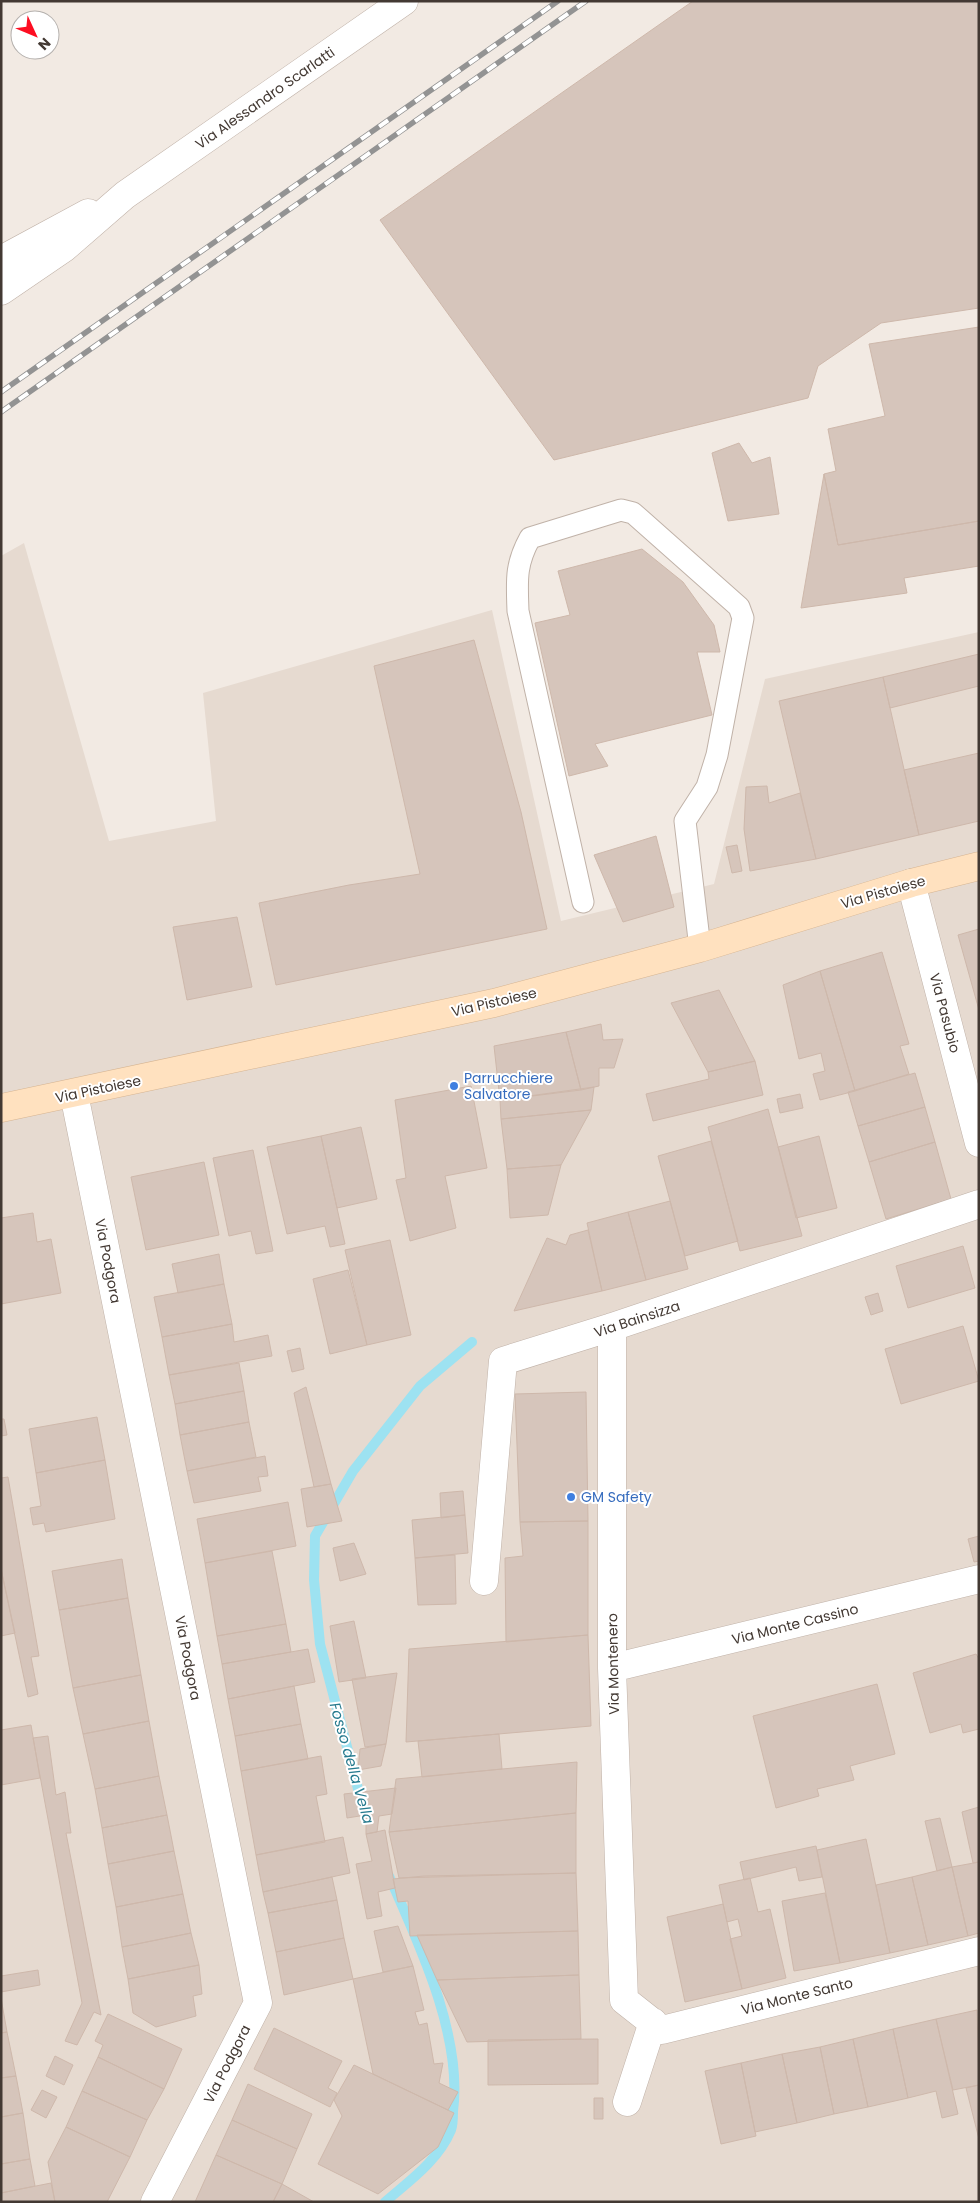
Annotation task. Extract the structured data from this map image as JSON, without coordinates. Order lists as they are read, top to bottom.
{
  "streets": {
    "main road": ["Via Pistoiese"],
    "street": [
      "Via Alessandro Scarlatti",
      "Via Pasubio",
      "Via Podgora",
      "Via Bainsizza",
      "Via Monte Cassino",
      "Via Montenero",
      "Via Monte Santo"
    ]
  },
  "crossings": [
    ["Via Pistoiese", "Via Pasubio"],
    ["Via Pistoiese", "Via Podgora"],
    ["Via Bainsizza", "Via Montenero"],
    ["Via Monte Cassino", "Via Montenero"],
    ["Via Montenero", "Via Monte Santo"]
  ],
  "water": ["Fosso della Vella"],
  "places": ["Parrucchiere Salvatore", "GM Safety"],
  "north": "bottom right"
}
